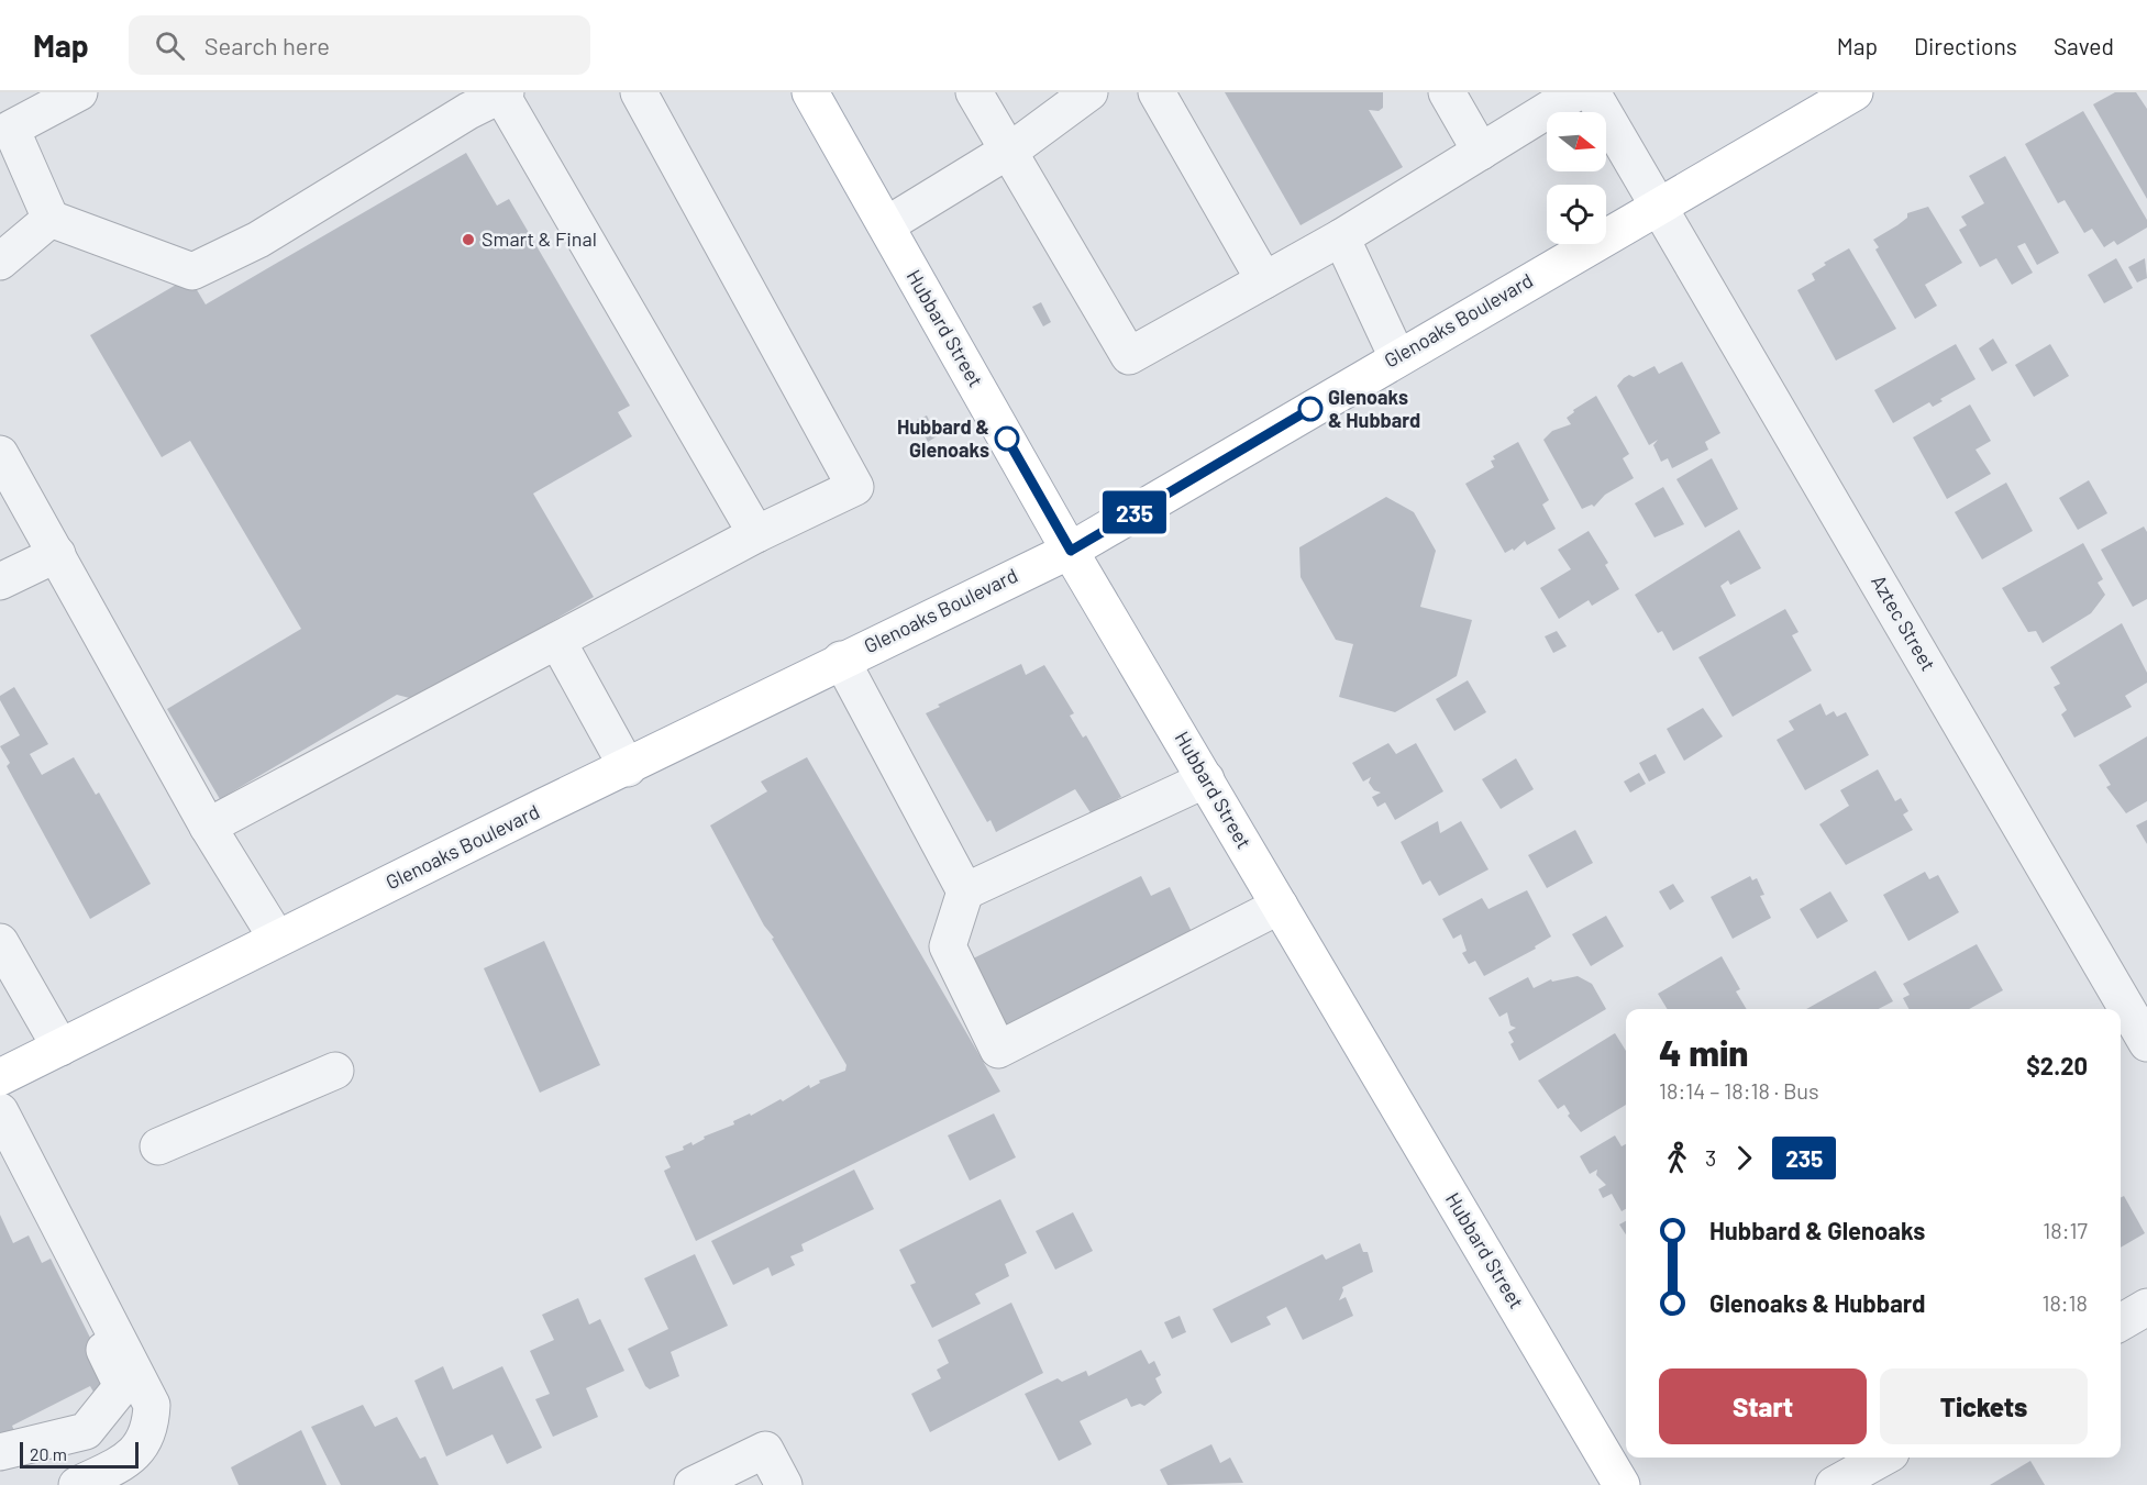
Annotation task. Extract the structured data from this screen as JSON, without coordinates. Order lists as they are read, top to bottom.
{
  "streets": {
    "main road": ["Glenoaks Boulevard", "Hubbard Street"],
    "street": ["Aztec Street"]
  },
  "crossings": [
    ["Glenoaks Boulevard", "Hubbard Street"],
    ["Glenoaks Boulevard", "Aztec Street"]
  ],
  "places": ["Smart & Final", "Glenoaks & Hubbard", "Hubbard & Glenoaks"],
  "lines": ["bus line 235"],
  "scale_bar": "20 m",
  "north": "right",
  "page": {
    "header": "Map",
    "search": "Search here",
    "nav": ["Map", "Directions", "Saved"],
    "on_map": "235",
    "heading": ["4 min", "18:14 – 18:18 · Bus", "$2.20"],
    "legs": ["3", "235"],
    "list": [
      {
        "name": "Hubbard & Glenoaks",
        "value": "18:17"
      },
      {
        "name": "Glenoaks & Hubbard",
        "value": "18:18"
      }
    ],
    "buttons": ["Start", "Tickets"],
    "scale": "20 m"
  }
}
